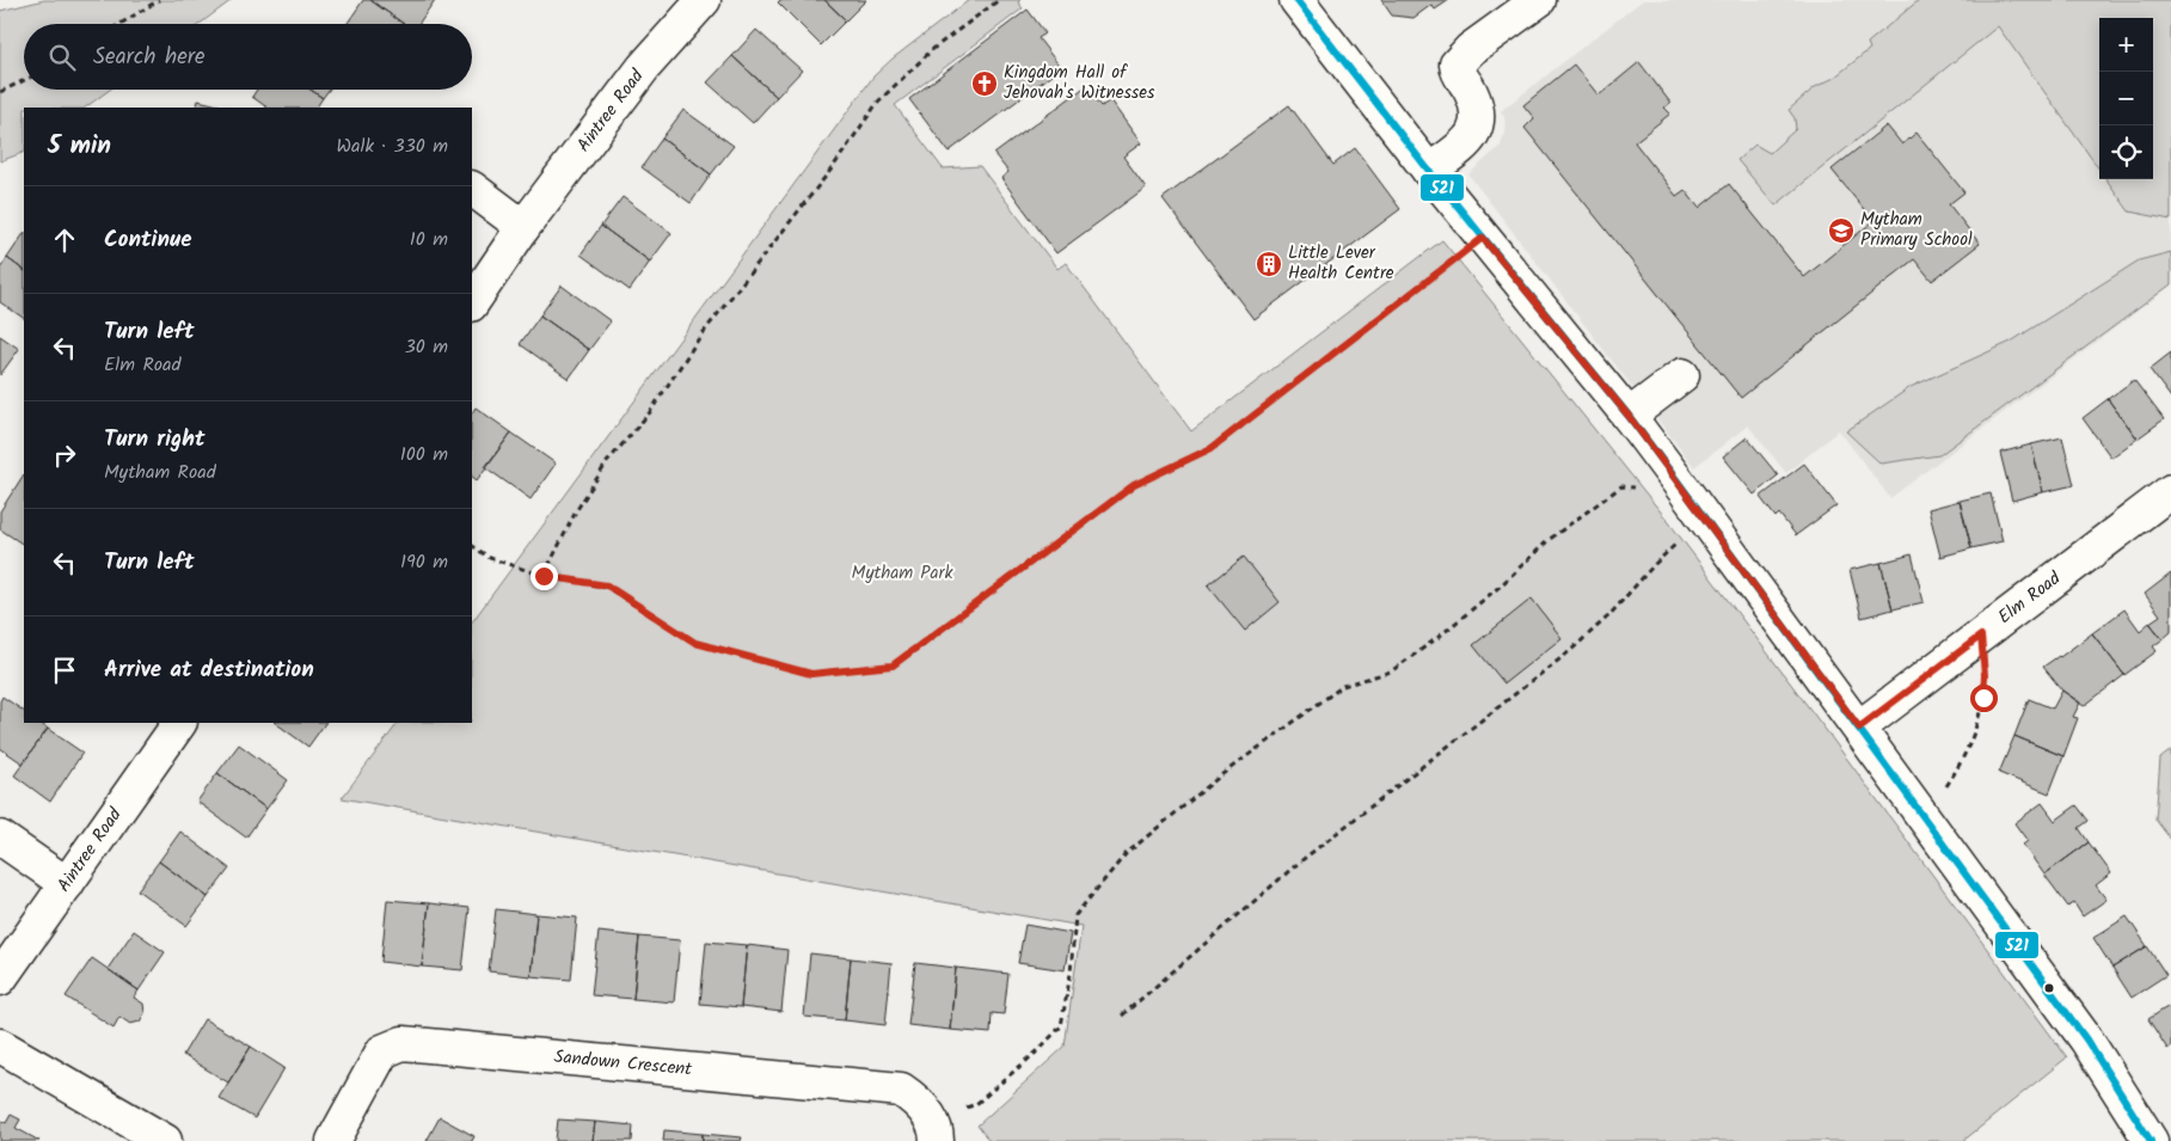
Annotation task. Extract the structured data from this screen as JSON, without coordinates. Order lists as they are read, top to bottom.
{
  "streets": {
    "street": ["Aintree Road", "Elm Road", "Sandown Crescent"]
  },
  "parks": ["Mytham Park"],
  "places": {
    "church": ["Kingdom Hall of Jehovah's Witnesses"],
    "school or university": ["Mytham Primary School"],
    "building": ["Little Lever Health Centre"]
  },
  "lines": ["transit line 521"],
  "page": {
    "map_buttons": ["+", "−"],
    "search": "Search here",
    "heading": ["5 min", "Walk · 330 m"],
    "list": [
      ["Continue", "10 m"],
      ["Turn left", "Elm Road", "30 m"],
      ["Turn right", "Mytham Road", "100 m"],
      ["Turn left", "190 m"],
      "Arrive at destination"
    ]
  }
}
